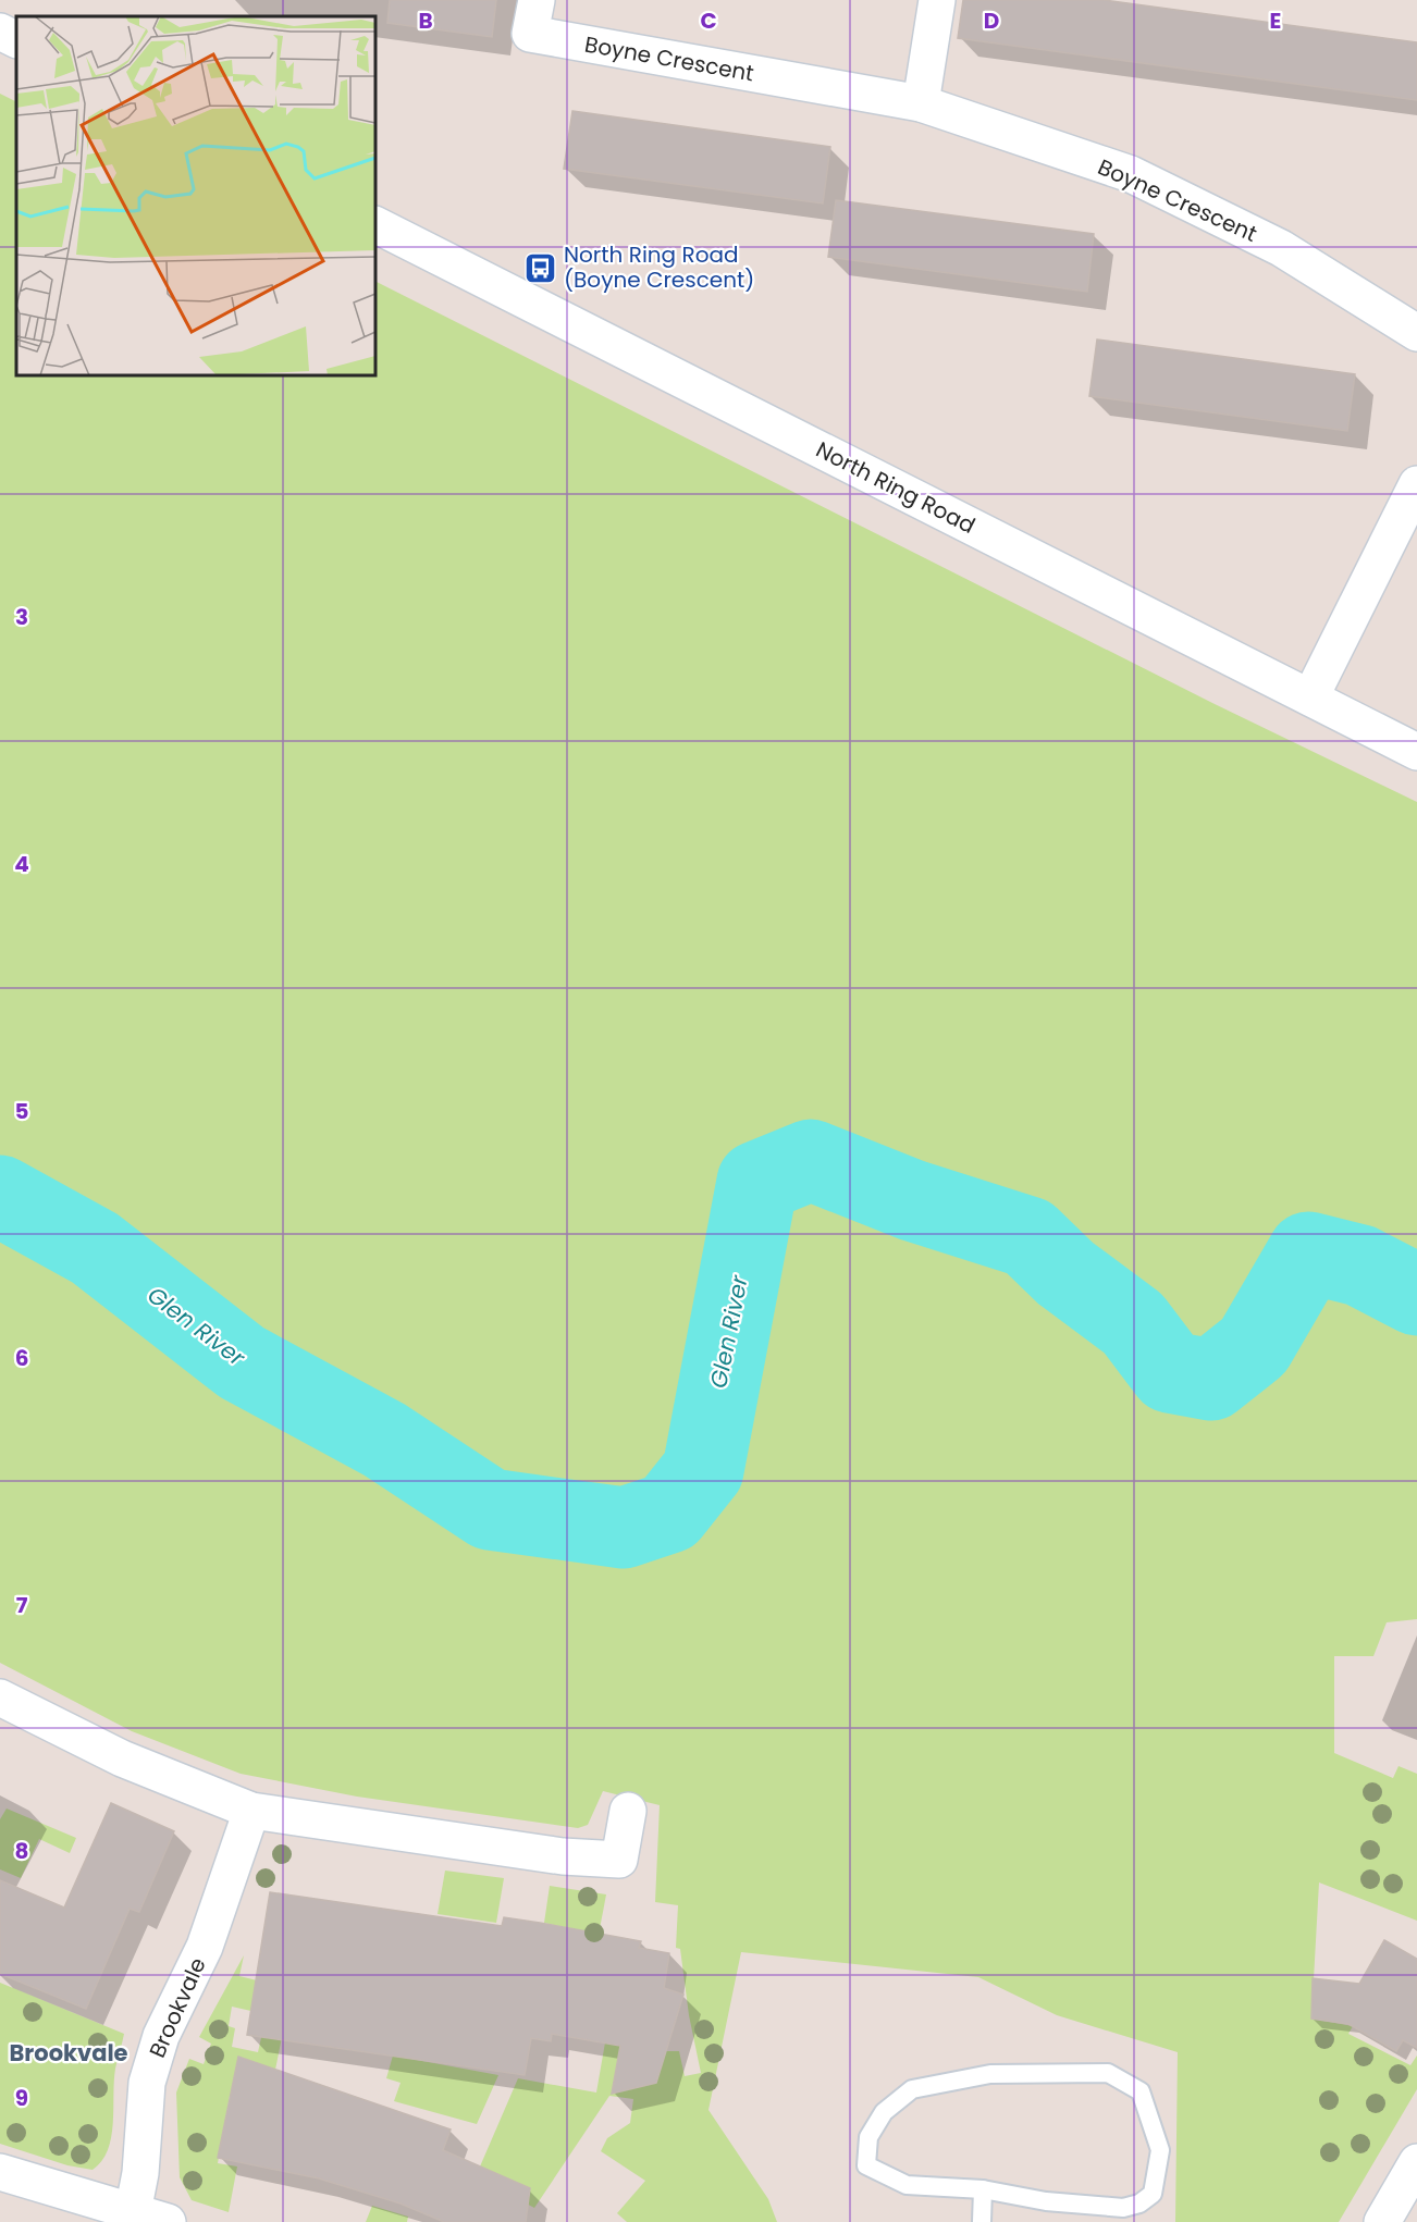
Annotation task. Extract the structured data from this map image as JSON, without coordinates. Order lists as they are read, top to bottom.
{
  "streets": {
    "street": ["Boyne Crescent", "North Ring Road", "Brookvale"]
  },
  "districts": ["Brookvale"],
  "water": ["Glen River"],
  "places": {
    "bus stop": ["North Ring Road (Boyne Crescent)"]
  },
  "grid": {
    "columns": [
      "B",
      "C",
      "D",
      "E"
    ],
    "rows": [
      "3",
      "4",
      "5",
      "6",
      "7",
      "8",
      "9"
    ]
  }
}
